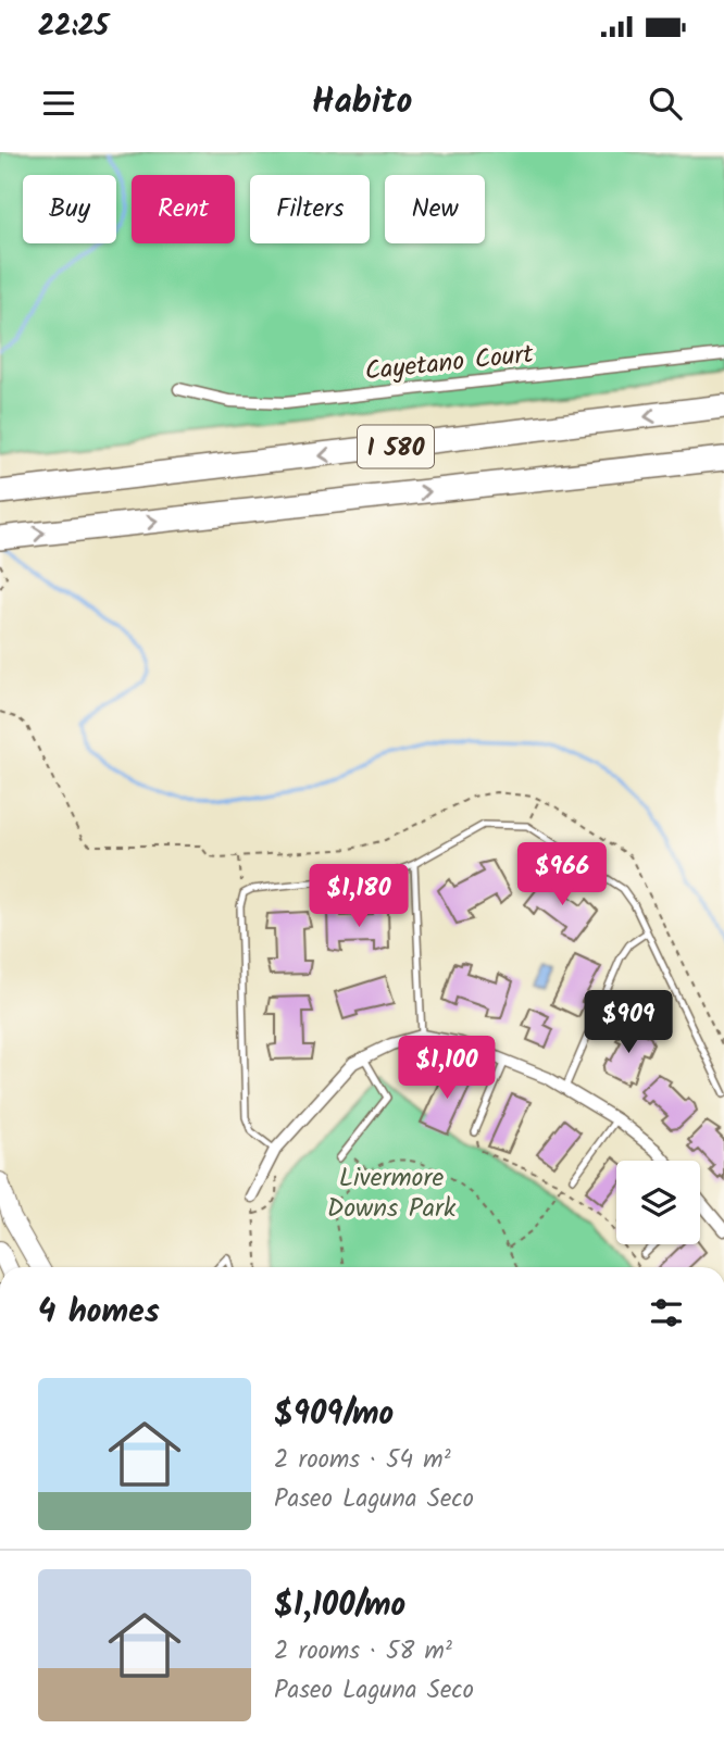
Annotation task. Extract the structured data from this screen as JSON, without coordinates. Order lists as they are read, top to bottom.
{
  "streets": {
    "highway": ["I 580"],
    "street": ["Cayetano Court"]
  },
  "parks": ["Livermore Downs Park"],
  "page": {
    "status": "22:25",
    "header": "Habito",
    "chip": [
      "Buy",
      "Rent",
      "Filters",
      "New"
    ],
    "price": [
      "$966",
      "$1,180",
      "$909",
      "$1,100"
    ],
    "heading": "4 homes",
    "list": [
      {
        "name": "$909/mo",
        "note": "2 rooms · 54 m² · Paseo Laguna Seco"
      },
      {
        "name": "$1,100/mo",
        "note": "2 rooms · 58 m² · Paseo Laguna Seco"
      }
    ]
  }
}
